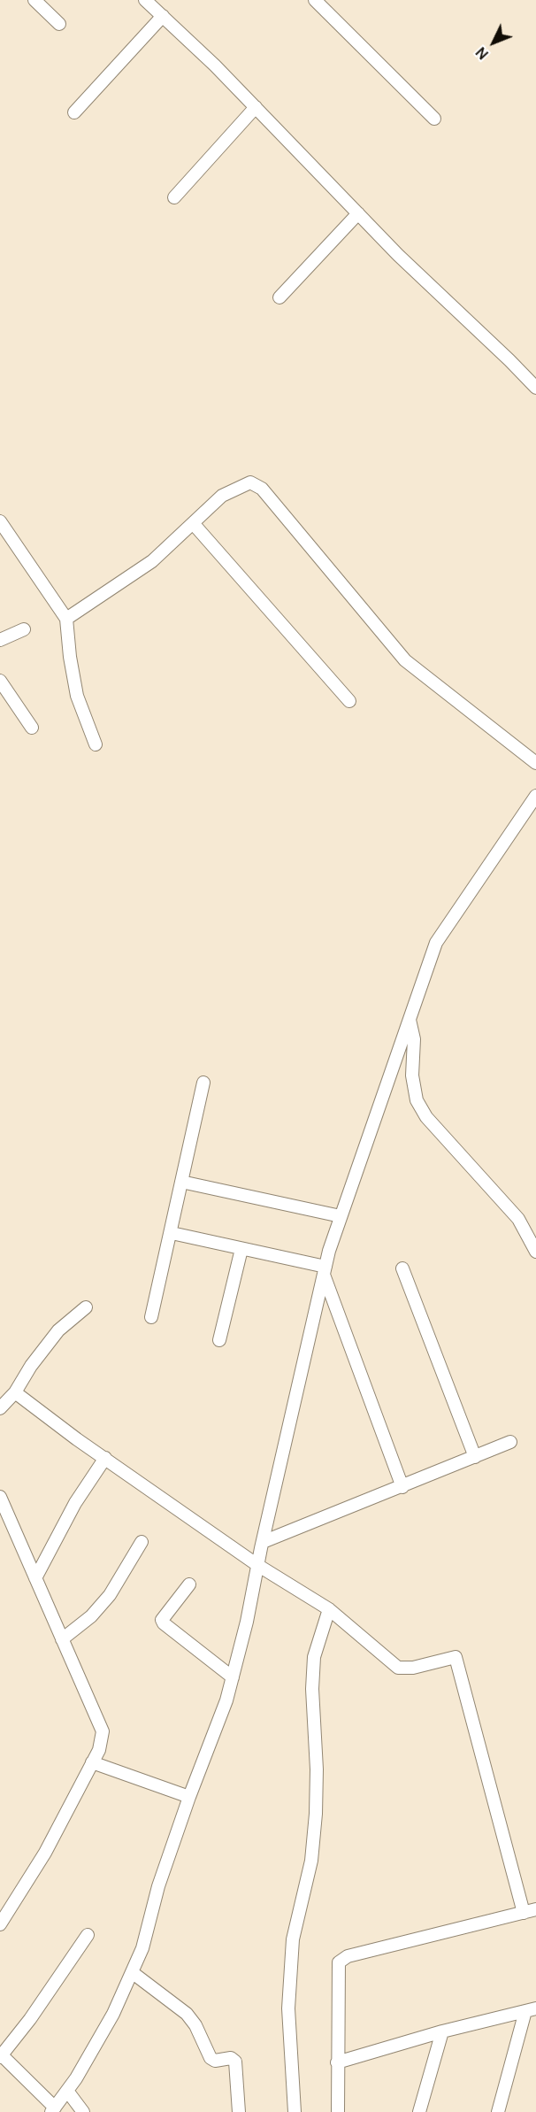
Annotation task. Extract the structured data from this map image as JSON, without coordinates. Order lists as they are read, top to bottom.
{
  "north": "bottom left"
}
